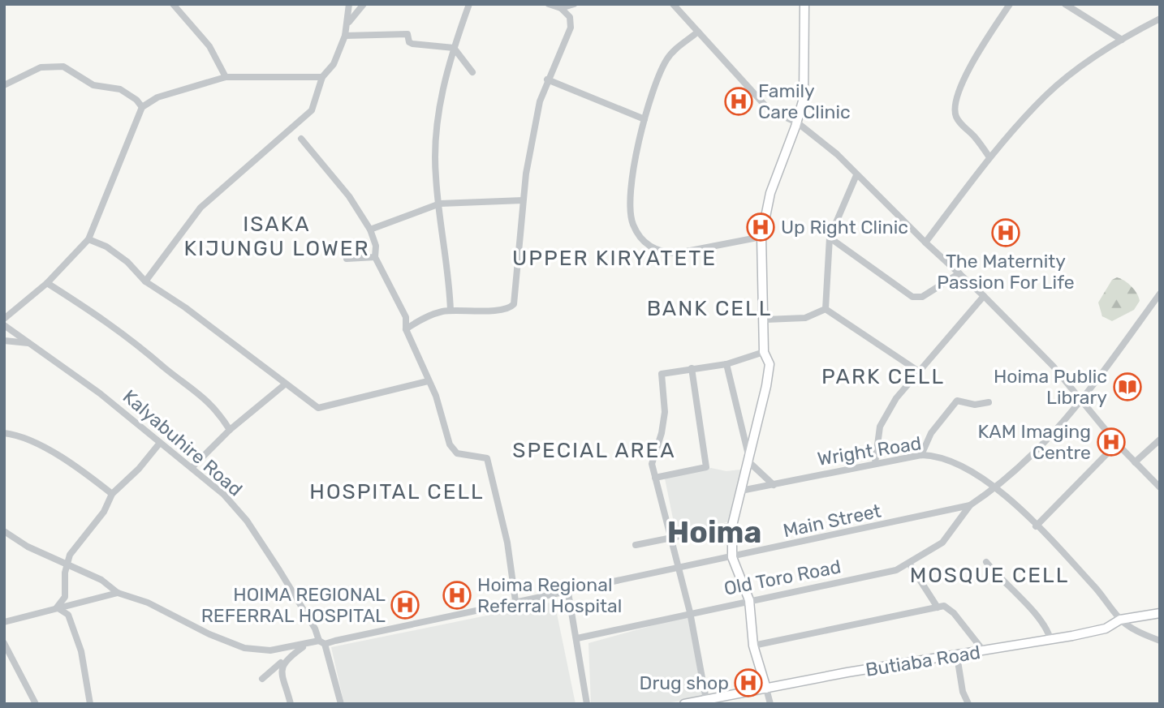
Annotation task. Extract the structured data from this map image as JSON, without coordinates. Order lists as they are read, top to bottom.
{
  "streets": {
    "main road": ["Butiaba Road"],
    "street": [
      "Kalyabuhire Road",
      "Wright Road",
      "Main Street",
      "Old Toro Road"
    ]
  },
  "crossings": [
    ["Kalyabuhire Road", "Main Street"],
    ["Wright Road", "Main Street"],
    ["Wright Road", "Butiaba Road"],
    ["Main Street", "Old Toro Road"]
  ],
  "districts": [
    "ISAKA KIJUNGU LOWER",
    "UPPER KIRYATETE",
    "BANK CELL",
    "PARK CELL",
    "SPECIAL AREA",
    "HOSPITAL CELL",
    "Hoima",
    "MOSQUE CELL"
  ],
  "places": {
    "hospital": [
      "Family Care Clinic",
      "Up Right Clinic",
      "The Maternity Passion For Life",
      "KAM Imaging Centre",
      "Hoima Regional Referral Hospital",
      "HOIMA REGIONAL REFERRAL HOSPITAL",
      "Drug shop"
    ],
    "library": ["Hoima Public Library"]
  }
}
